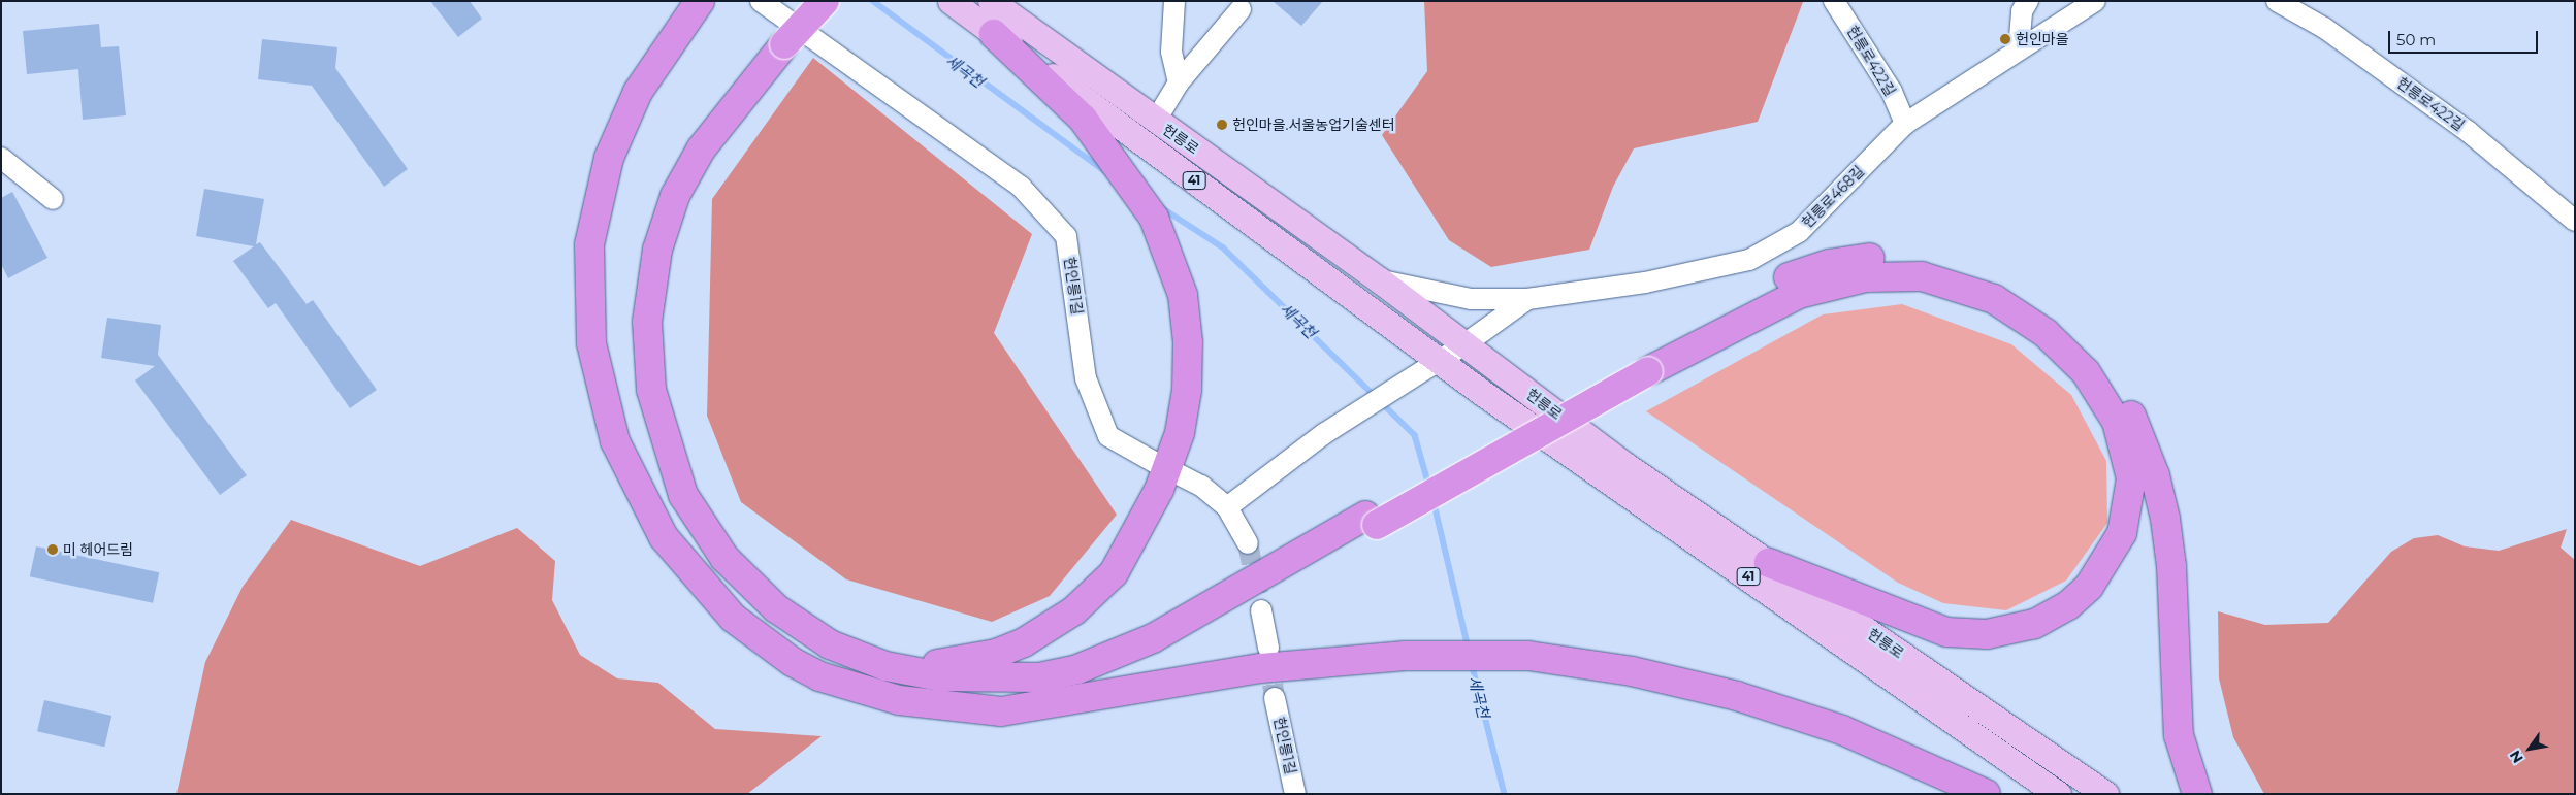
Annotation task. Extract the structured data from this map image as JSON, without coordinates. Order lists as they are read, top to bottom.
{
  "streets": {
    "main road": ["헌릉로", "41"],
    "street": ["헌릉로422길", "헌릉로468길", "헌인릉1길"]
  },
  "crossings": [
    ["헌릉로422길", "헌릉로468길"],
    ["헌릉로", "헌릉로468길"]
  ],
  "water": ["세곡천"],
  "places": ["헌인마을", "헌인마을.서울농업기술센터", "미 헤어드림"],
  "scale_bar": "50 m",
  "north": "bottom left"
}
